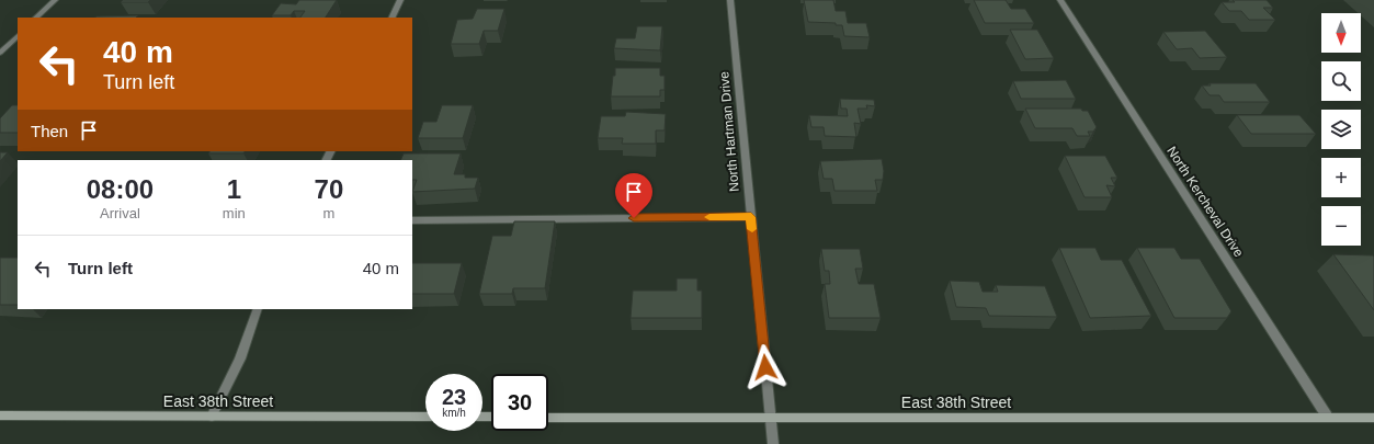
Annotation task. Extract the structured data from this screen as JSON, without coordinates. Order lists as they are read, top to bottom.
{
  "streets": {
    "main road": ["East 38th Street"],
    "street": ["North Hartman Drive", "North Kercheval Drive"]
  },
  "crossings": [
    ["North Hartman Drive", "East 38th Street"],
    ["North Kercheval Drive", "East 38th Street"]
  ],
  "north": "bottom",
  "page": {
    "map_buttons": ["+", "−"],
    "turn": ["40 m", "Turn left"],
    "then": "Then",
    "eta": [
      "08:00",
      "Arrival",
      "1",
      "min",
      "70",
      "m"
    ],
    "list": [
      {
        "name": "Turn left",
        "value": "40 m"
      }
    ],
    "speed": "23 km/h",
    "limit": "30"
  }
}
